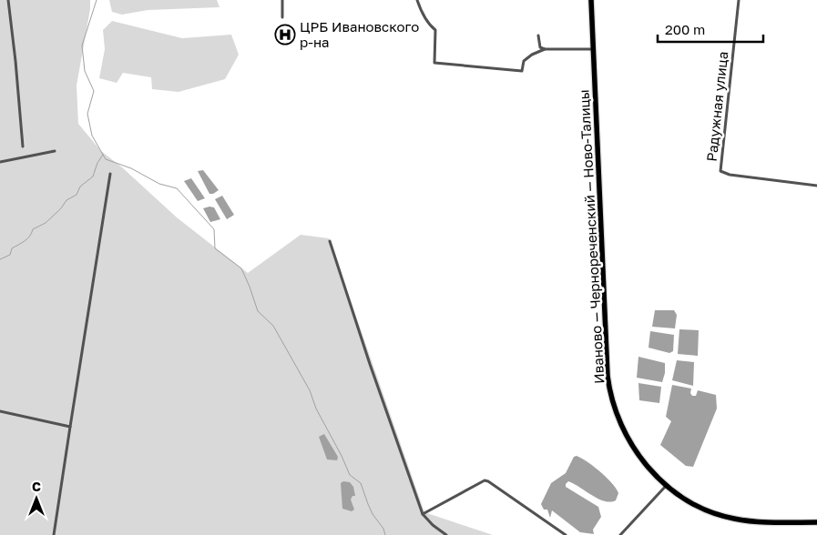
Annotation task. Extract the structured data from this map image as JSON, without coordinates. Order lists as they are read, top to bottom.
{
  "streets": {
    "main road": ["Иваново — Чернореченский — Ново-Талицы"],
    "street": ["Радужная улица"]
  },
  "places": {
    "hospital": ["ЦРБ Ивановского р-на"]
  },
  "scale_bar": "200 m",
  "north": "top"
}
